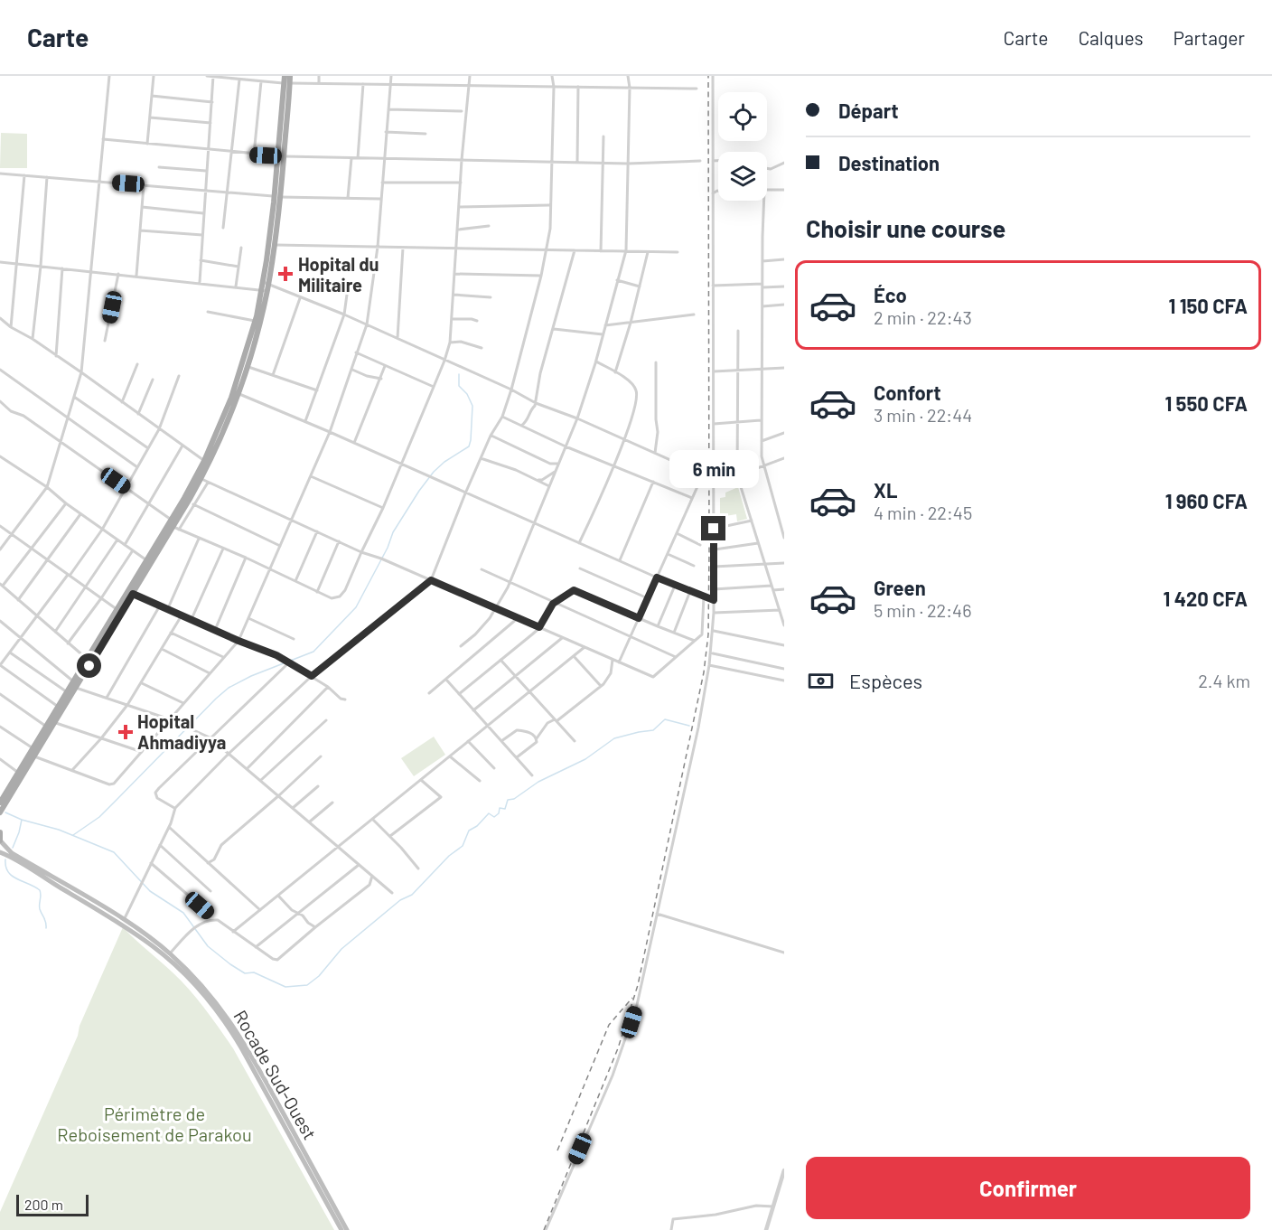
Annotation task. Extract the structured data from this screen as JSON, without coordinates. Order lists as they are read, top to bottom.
{
  "streets": {
    "main road": ["Rocade Sud-Ouest"]
  },
  "parks": ["Périmètre de Reboisement de Parakou"],
  "places": {
    "health": ["Hopital du Militaire", "Hopital Ahmadiyya"]
  },
  "scale_bar": "200 m",
  "page": {
    "header": "Carte",
    "nav": ["Carte", "Calques", "Partager"],
    "banner": ["Départ", "Destination"],
    "heading": "Choisir une course",
    "list": [
      {
        "name": "Éco",
        "note": "2 min · 22:43",
        "value": "1 150 CFA"
      },
      {
        "name": "Confort",
        "note": "3 min · 22:44",
        "value": "1 550 CFA"
      },
      {
        "name": "XL",
        "note": "4 min · 22:45",
        "value": "1 960 CFA"
      },
      {
        "name": "Green",
        "note": "5 min · 22:46",
        "value": "1 420 CFA"
      }
    ],
    "bubble": "6 min",
    "pay": ["Espèces", "2.4 km"],
    "buttons": "Confirmer",
    "scale": "200 m"
  }
}
